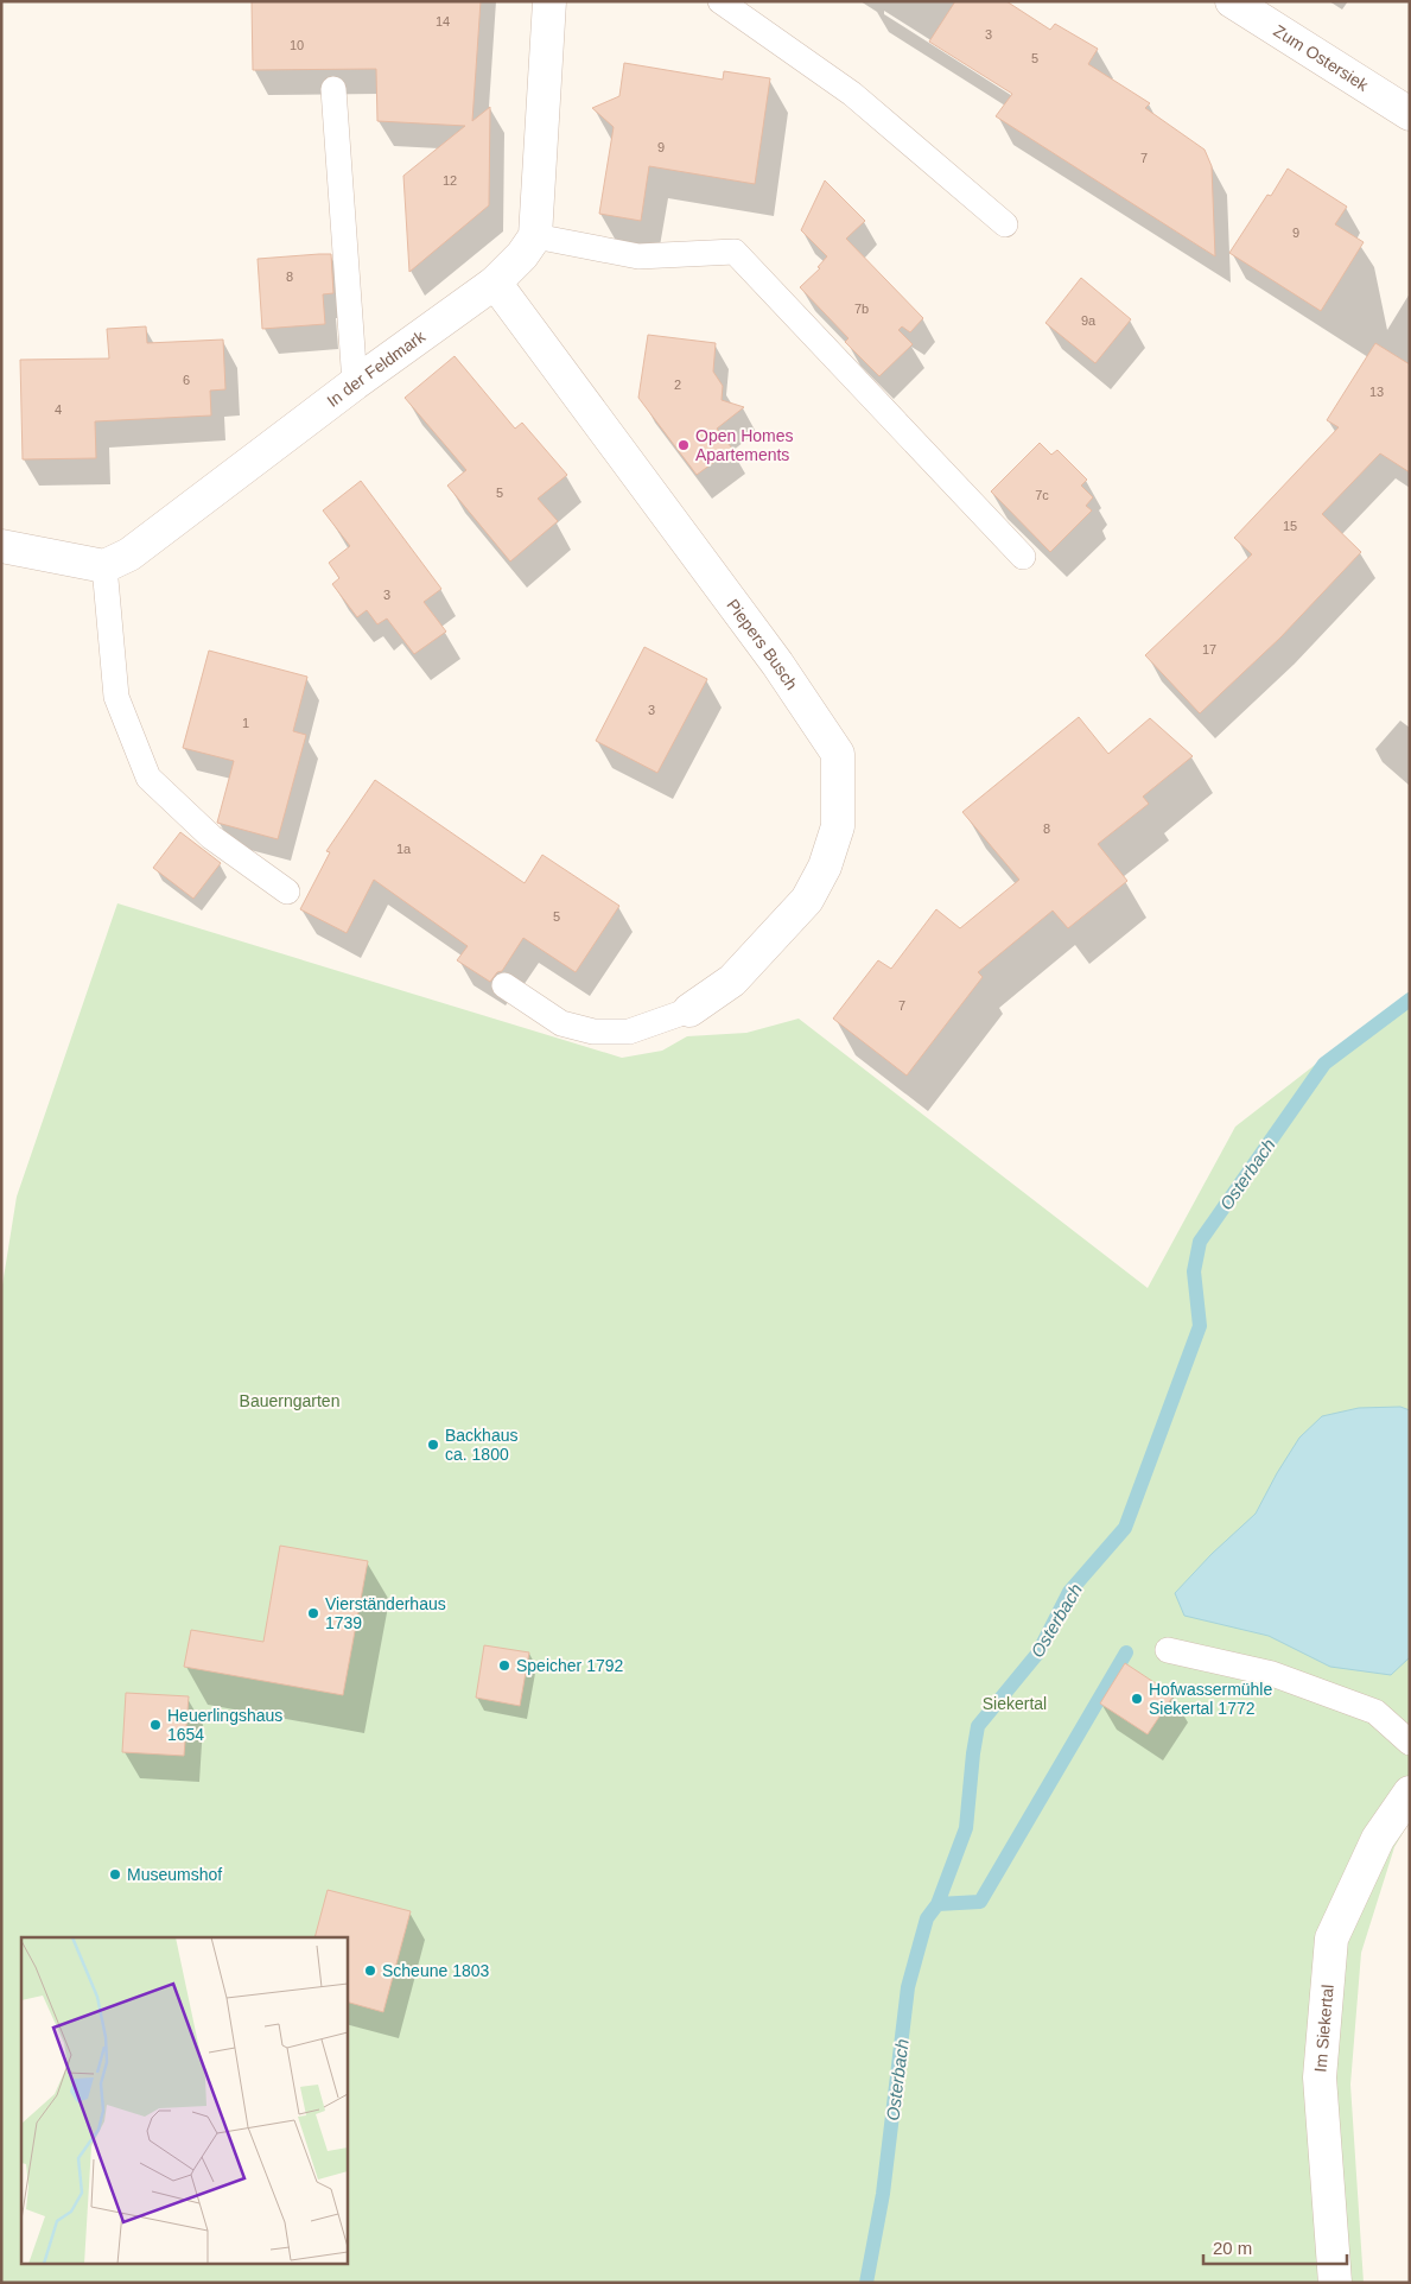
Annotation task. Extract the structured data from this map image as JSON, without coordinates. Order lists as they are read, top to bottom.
{
  "streets": {
    "street": [
      "Zum Ostersiek",
      "In der Feldmark",
      "Piepers Busch",
      "Im Siekertal"
    ]
  },
  "crossings": [
    ["In der Feldmark", "Piepers Busch"]
  ],
  "water": ["Osterbach"],
  "parks": ["Bauerngarten", "Siekertal"],
  "places": [
    "Open Homes Apartements",
    "Backhaus ca. 1800",
    "Vierständerhaus 1739",
    "Speicher 1792",
    "Hofwassermühle Siekertal 1772",
    "Heuerlingshaus 1654",
    "Museumshof",
    "Scheune 1803"
  ],
  "house_numbers": [
    "14",
    "3",
    "10",
    "5",
    "9",
    "7",
    "12",
    "9",
    "8",
    "7b",
    "9a",
    "6",
    "2",
    "13",
    "4",
    "5",
    "7c",
    "15",
    "3",
    "17",
    "3",
    "1",
    "8",
    "1a",
    "5",
    "7"
  ],
  "scale_bar": "20 m"
}
